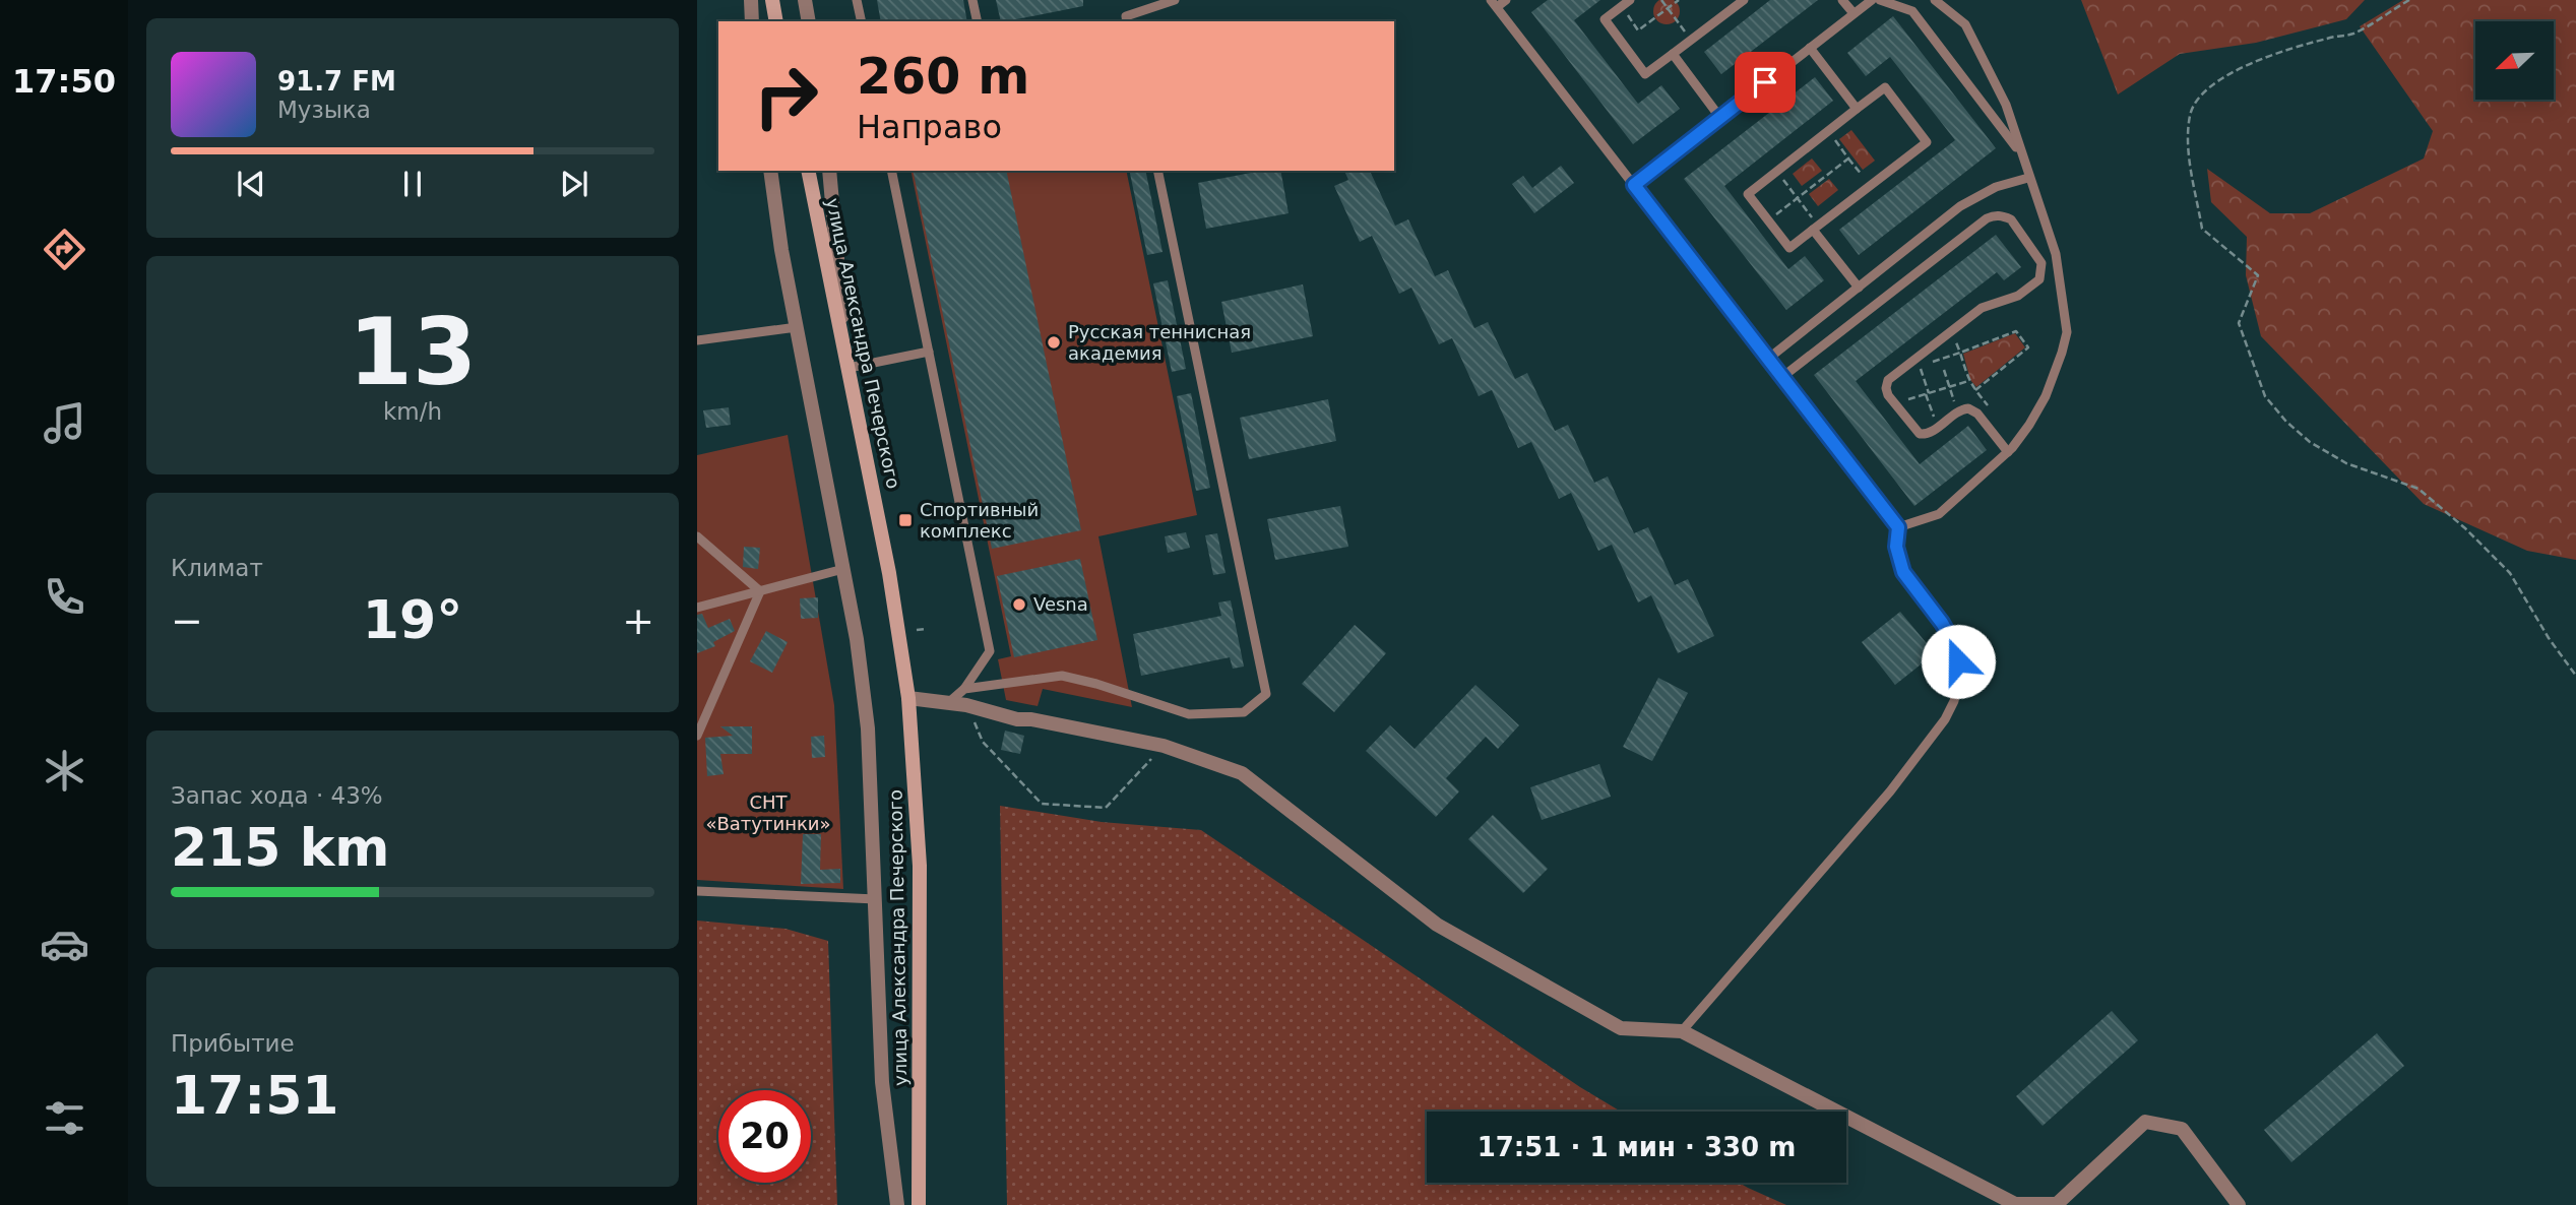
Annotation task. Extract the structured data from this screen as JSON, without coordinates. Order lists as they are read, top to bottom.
{
  "streets": {
    "main road": ["улица Александра Печерского"]
  },
  "parks": ["СНТ «Ватутинки»"],
  "places": {
    "other": ["Русская теннисная академия", "Vesna"],
    "transit": ["Спортивный комплекс"]
  },
  "north": "bottom left",
  "page": {
    "tabs": "17:50",
    "turn": ["260 m", "Направо"],
    "song": ["91.7 FM", "Музыка"],
    "tile": [
      ["13", "km/h"],
      "Климат",
      ["Запас хода · 43%", "215 km"],
      ["Прибытие", "17:51"]
    ],
    "heat": ["−", "19°", "+"],
    "limit": "20",
    "trip": "17:51 · 1 мин · 330 m"
  }
}
